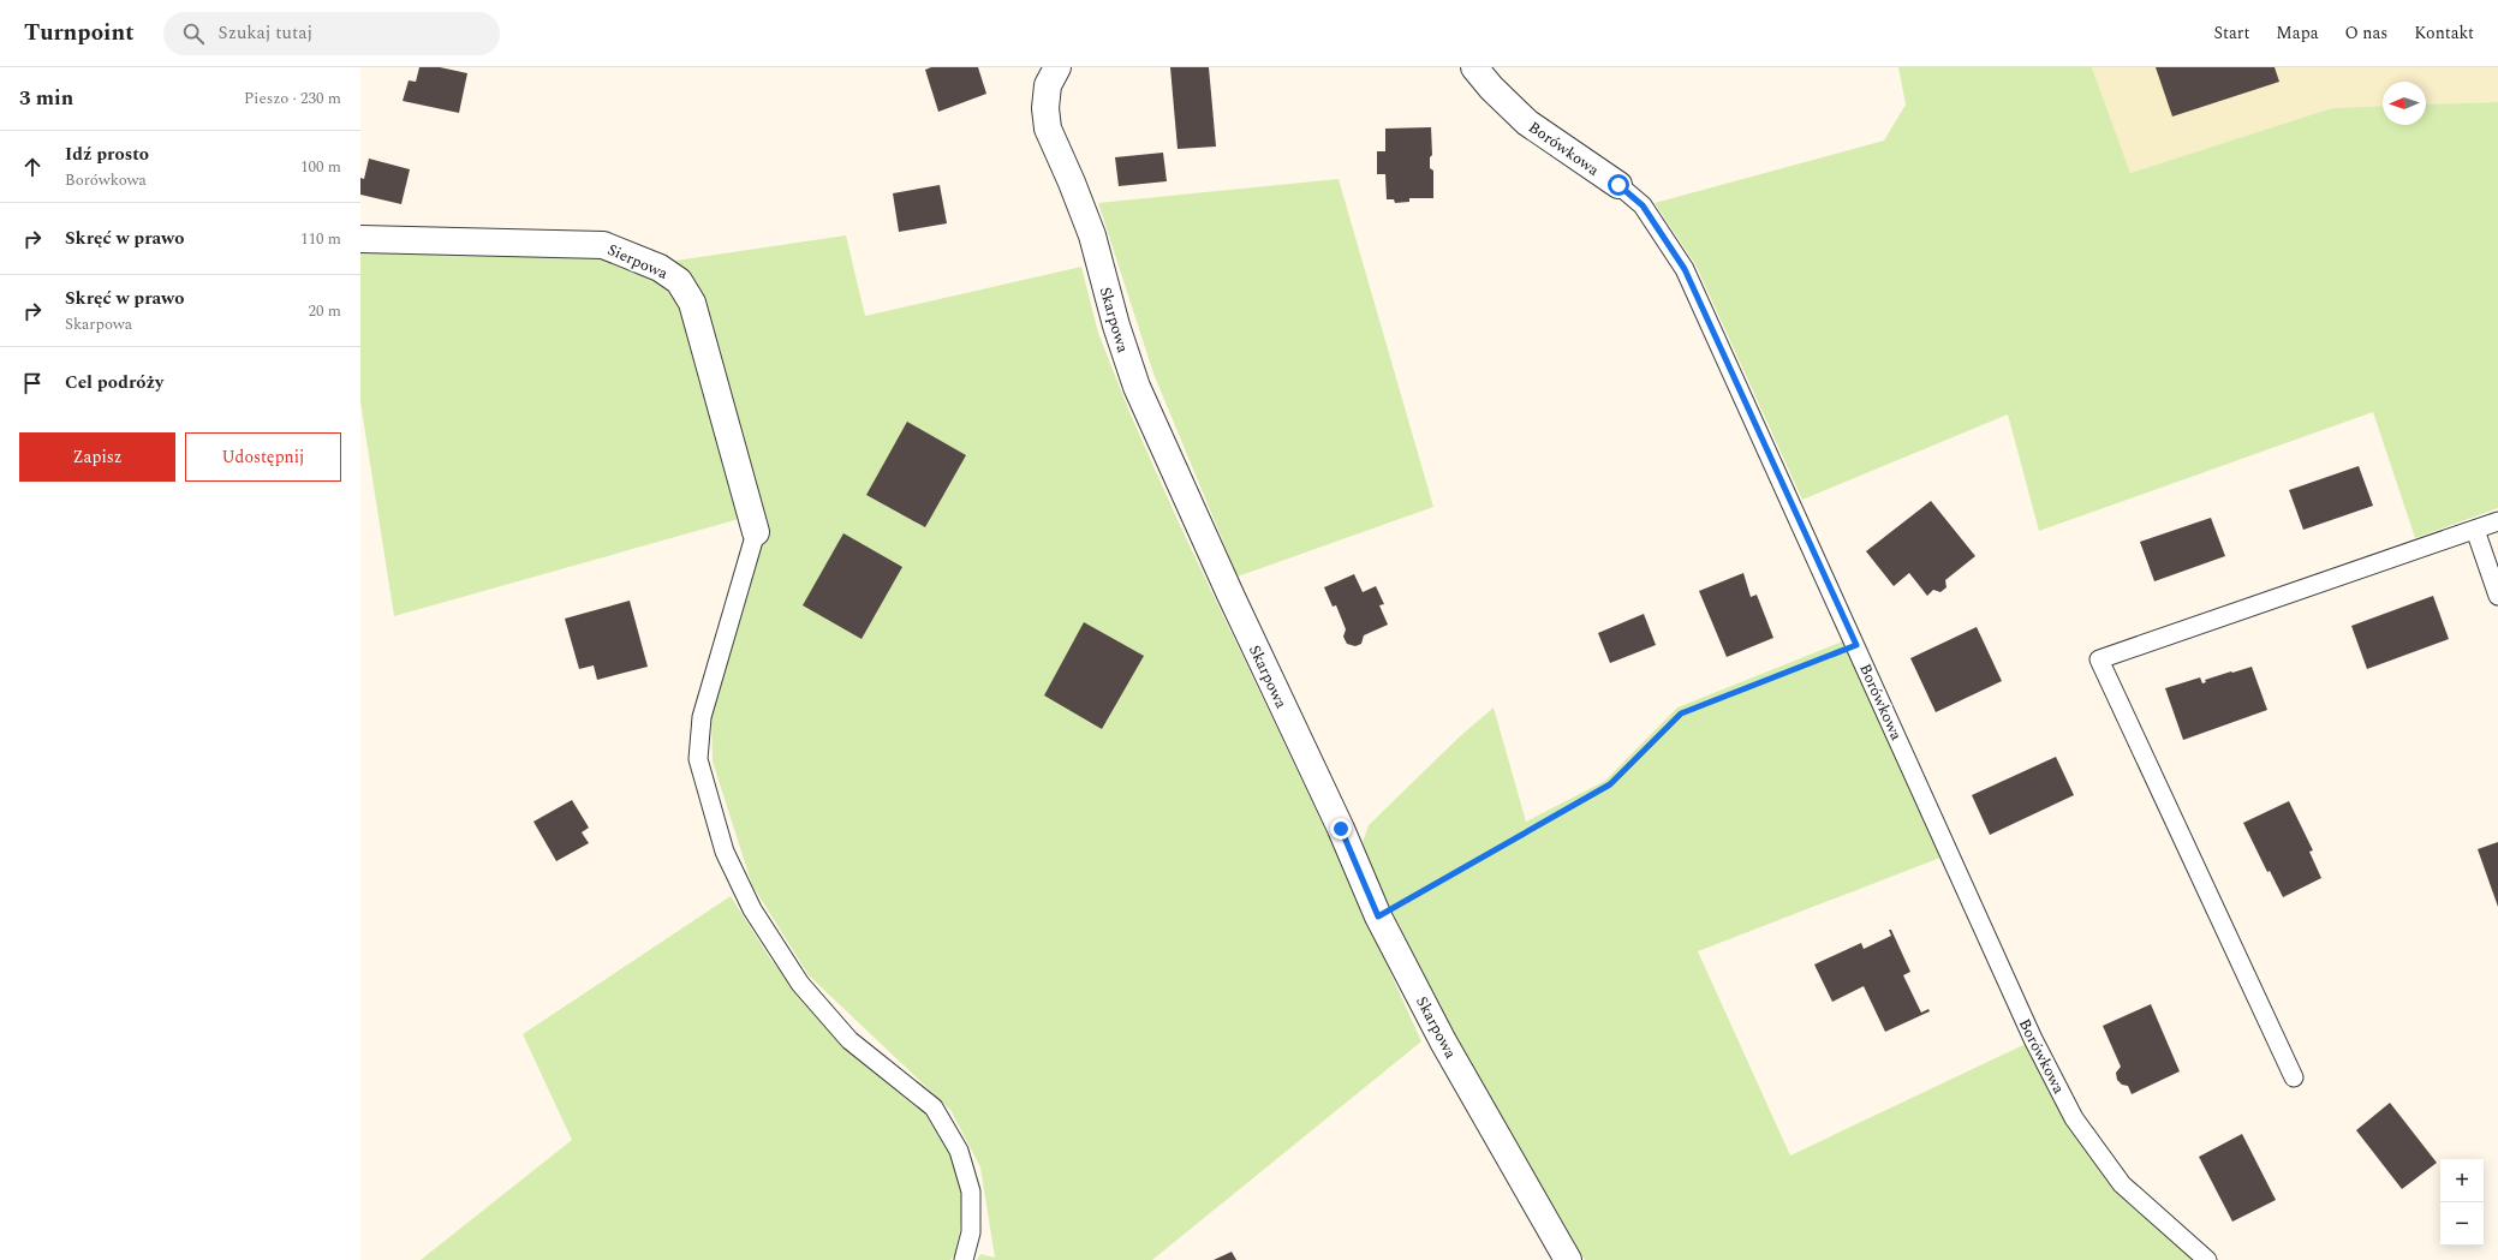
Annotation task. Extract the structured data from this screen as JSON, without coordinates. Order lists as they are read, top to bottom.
{
  "streets": {
    "street": ["Borówkowa", "Sierpowa", "Skarpowa"]
  },
  "north": "left",
  "page": {
    "header": "Turnpoint",
    "search": "Szukaj tutaj",
    "nav": [
      "Start",
      "Mapa",
      "O nas",
      "Kontakt"
    ],
    "heading": ["3 min", "Pieszo · 230 m"],
    "list": [
      ["Idź prosto", "Borówkowa", "100 m"],
      ["Skręć w prawo", "110 m"],
      ["Skręć w prawo", "Skarpowa", "20 m"],
      "Cel podróży"
    ],
    "buttons": ["Zapisz", "Udostępnij"],
    "map_buttons": ["+", "−"]
  }
}
